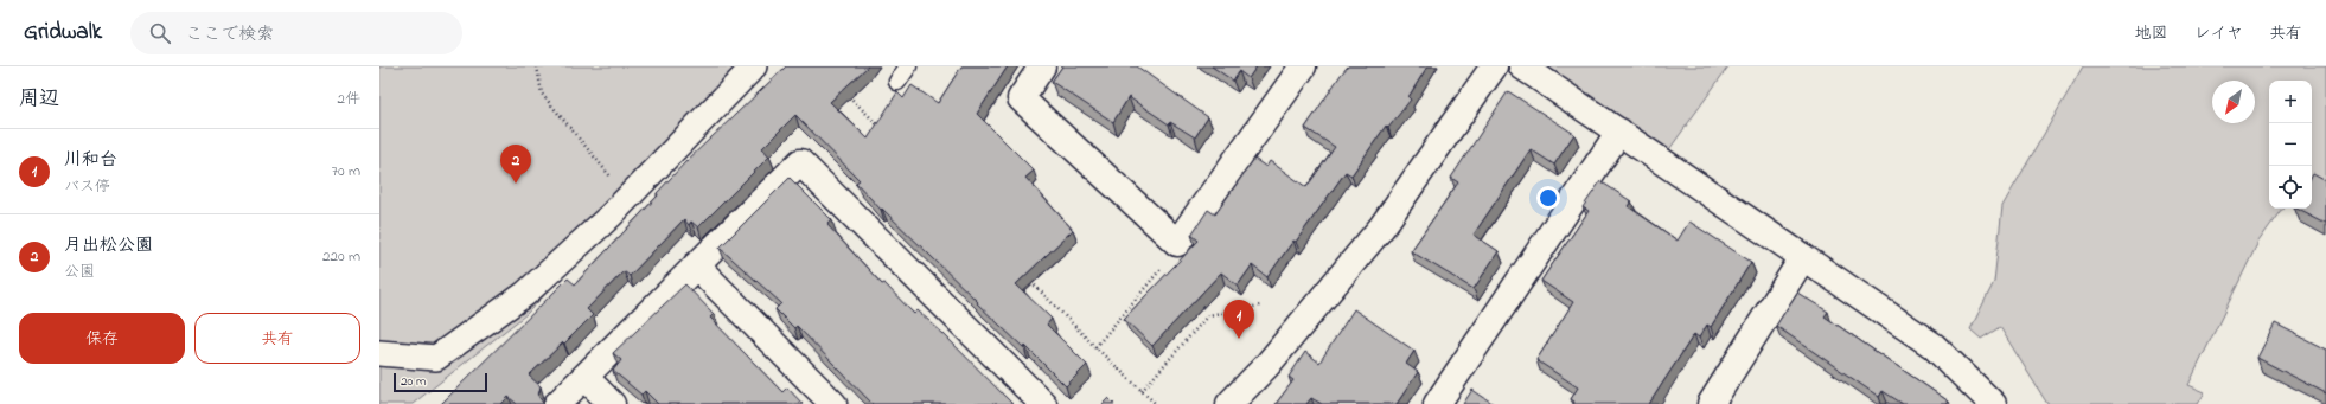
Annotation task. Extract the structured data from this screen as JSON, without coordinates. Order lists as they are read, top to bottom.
{
  "scale_bar": "20 m",
  "north": "bottom left",
  "page": {
    "header": "Gridwalk",
    "search": "ここで検索",
    "nav": ["地図", "レイヤ", "共有"],
    "heading": ["周辺", "2件"],
    "map_buttons": ["+", "−"],
    "list": [
      {
        "mark": "1",
        "name": "川和台",
        "note": "バス停",
        "value": "70 m"
      },
      {
        "mark": "2",
        "name": "月出松公園",
        "note": "公園",
        "value": "220 m"
      }
    ],
    "pins": ["2", "1"],
    "buttons": ["保存", "共有"],
    "scale": "20 m"
  }
}
